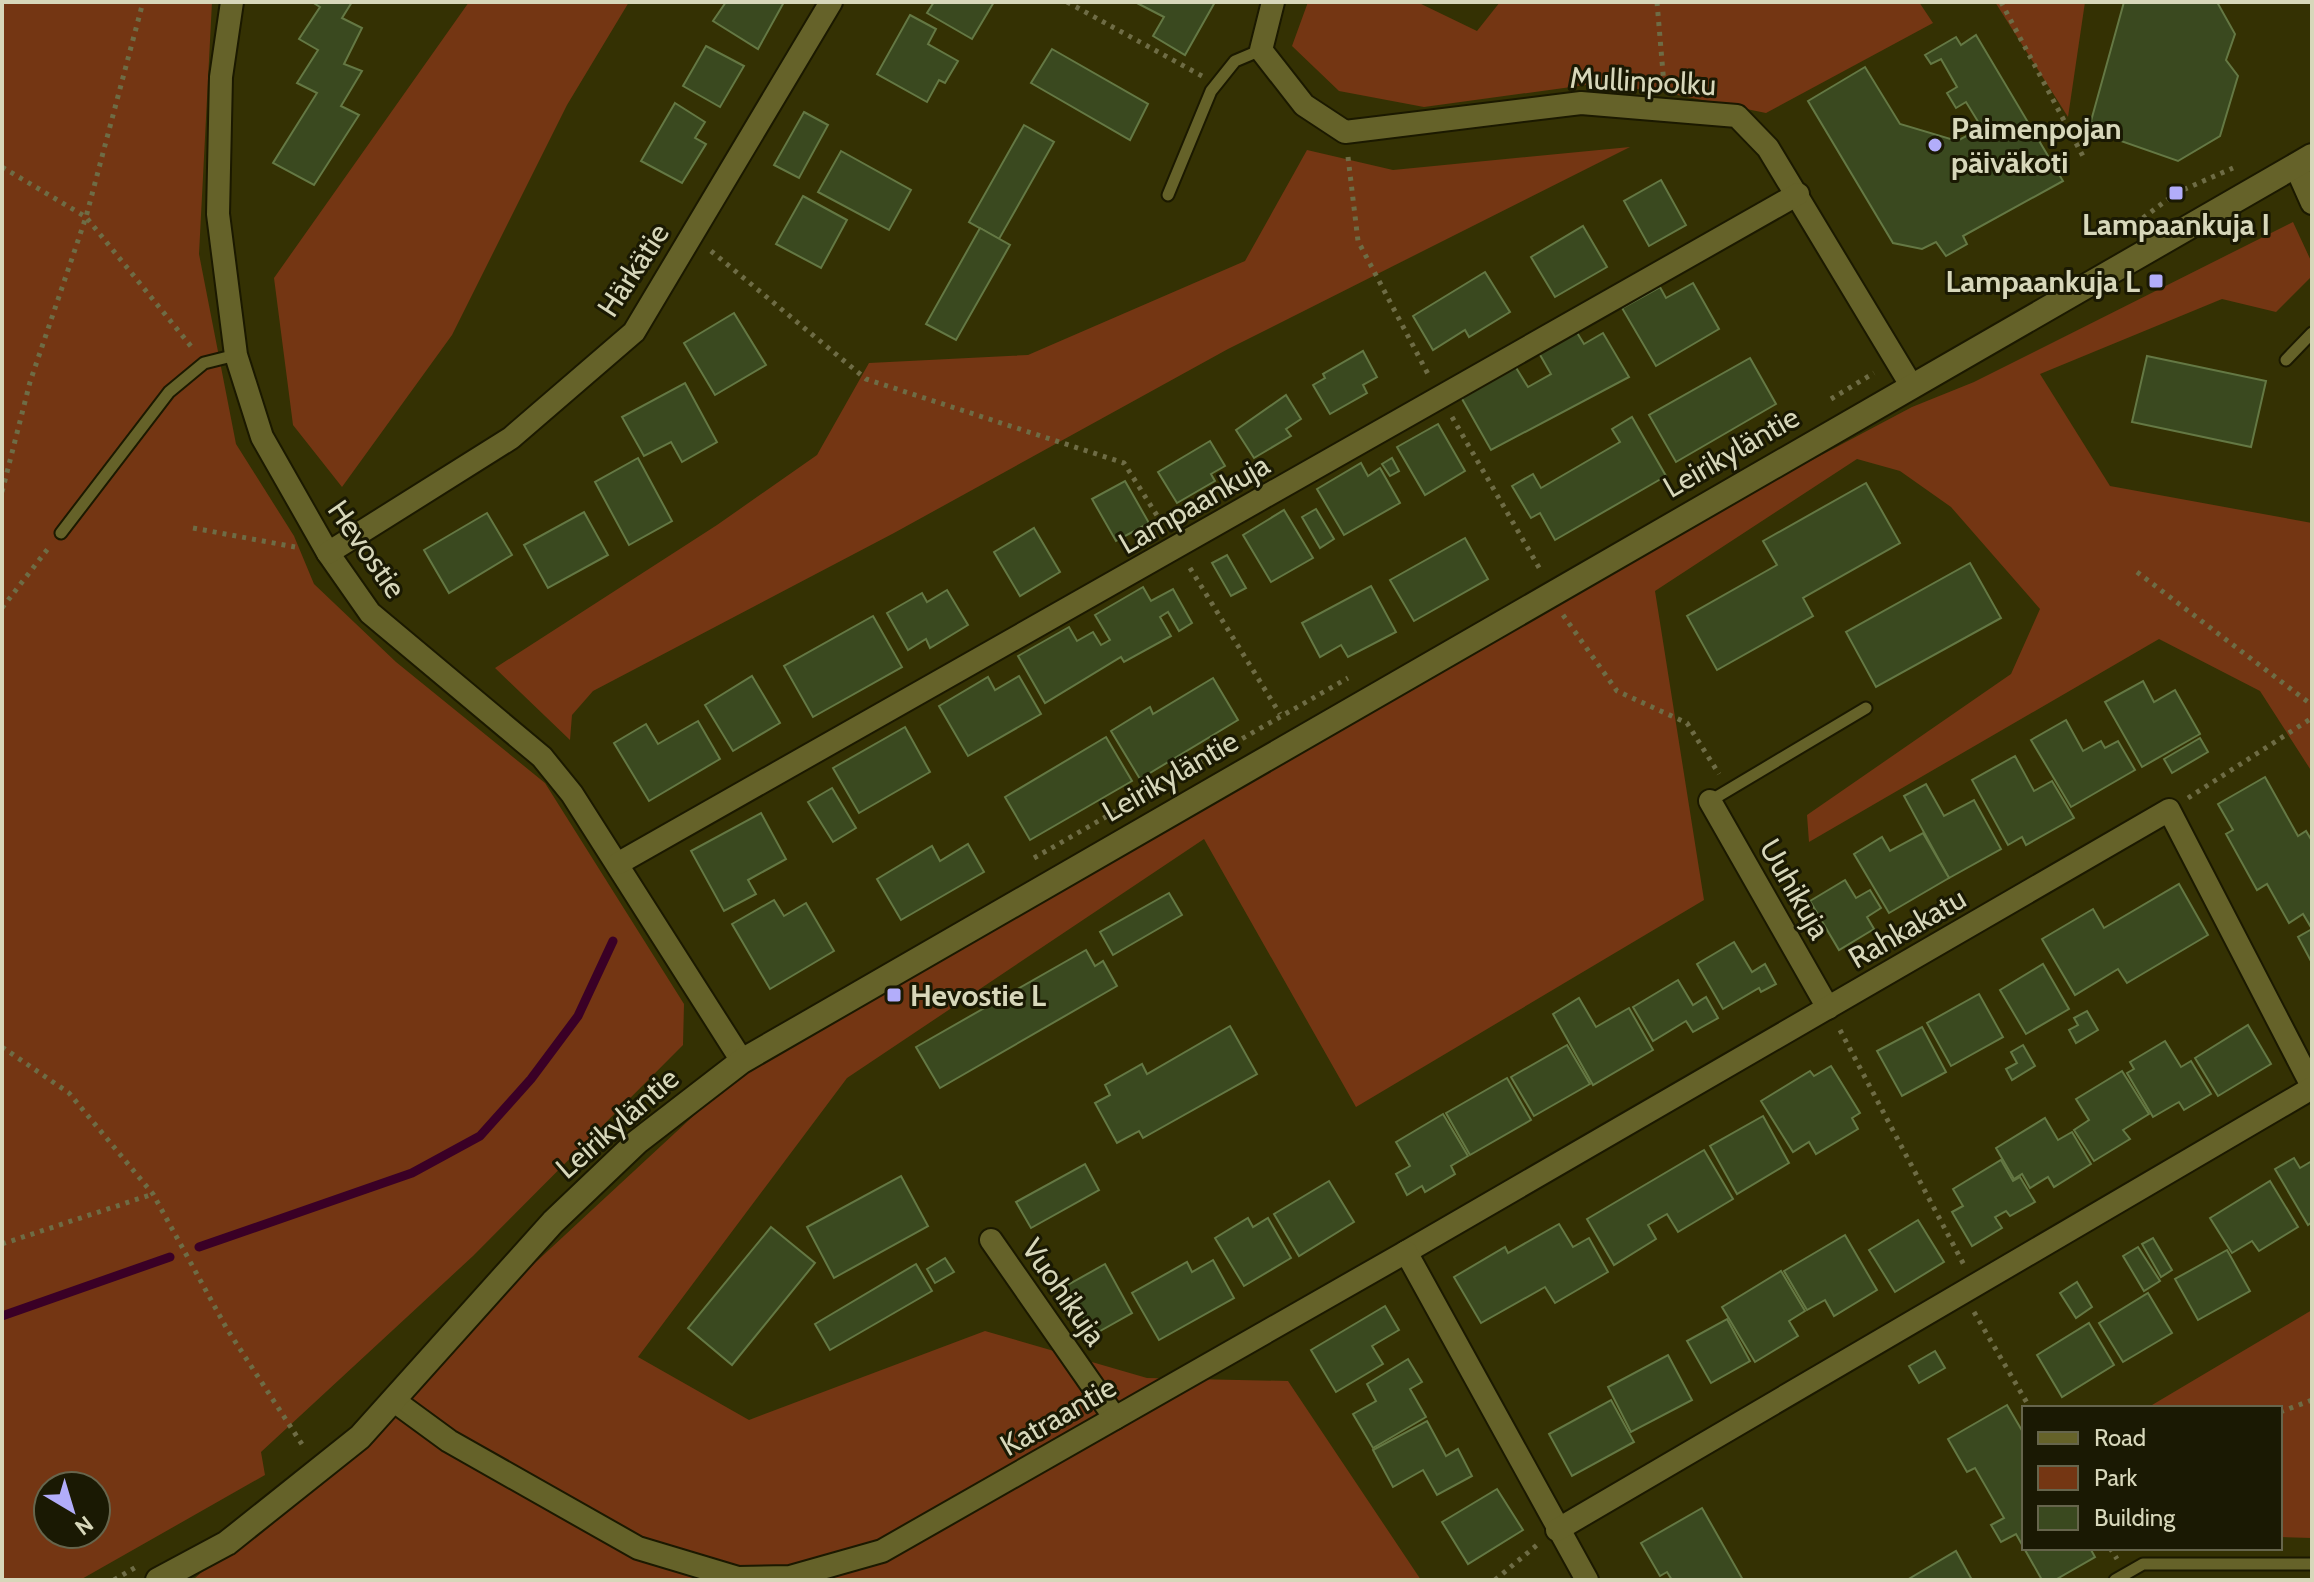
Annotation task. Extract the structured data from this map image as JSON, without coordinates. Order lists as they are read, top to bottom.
{
  "streets": {
    "street": [
      "Mullinpolku",
      "Härkätie",
      "Leirikyläntie",
      "Lampaankuja",
      "Hevostie",
      "Uuhikuja",
      "Rahkakatu",
      "Vuohikuja",
      "Katraantie"
    ]
  },
  "crossings": [
    ["Mullinpolku", "Leirikyläntie"],
    ["Mullinpolku", "Lampaankuja"],
    ["Härkätie", "Hevostie"],
    ["Leirikyläntie", "Hevostie"],
    ["Leirikyläntie", "Katraantie"],
    ["Lampaankuja", "Hevostie"],
    ["Uuhikuja", "Rahkakatu"],
    ["Rahkakatu", "Katraantie"],
    ["Vuohikuja", "Katraantie"]
  ],
  "places": {
    "other": ["Paimenpojan päiväkoti"],
    "transit": ["Lampaankuja I", "Lampaankuja L", "Hevostie L"]
  },
  "legend": ["Road", "Park", "Building"],
  "north": "bottom right"
}
